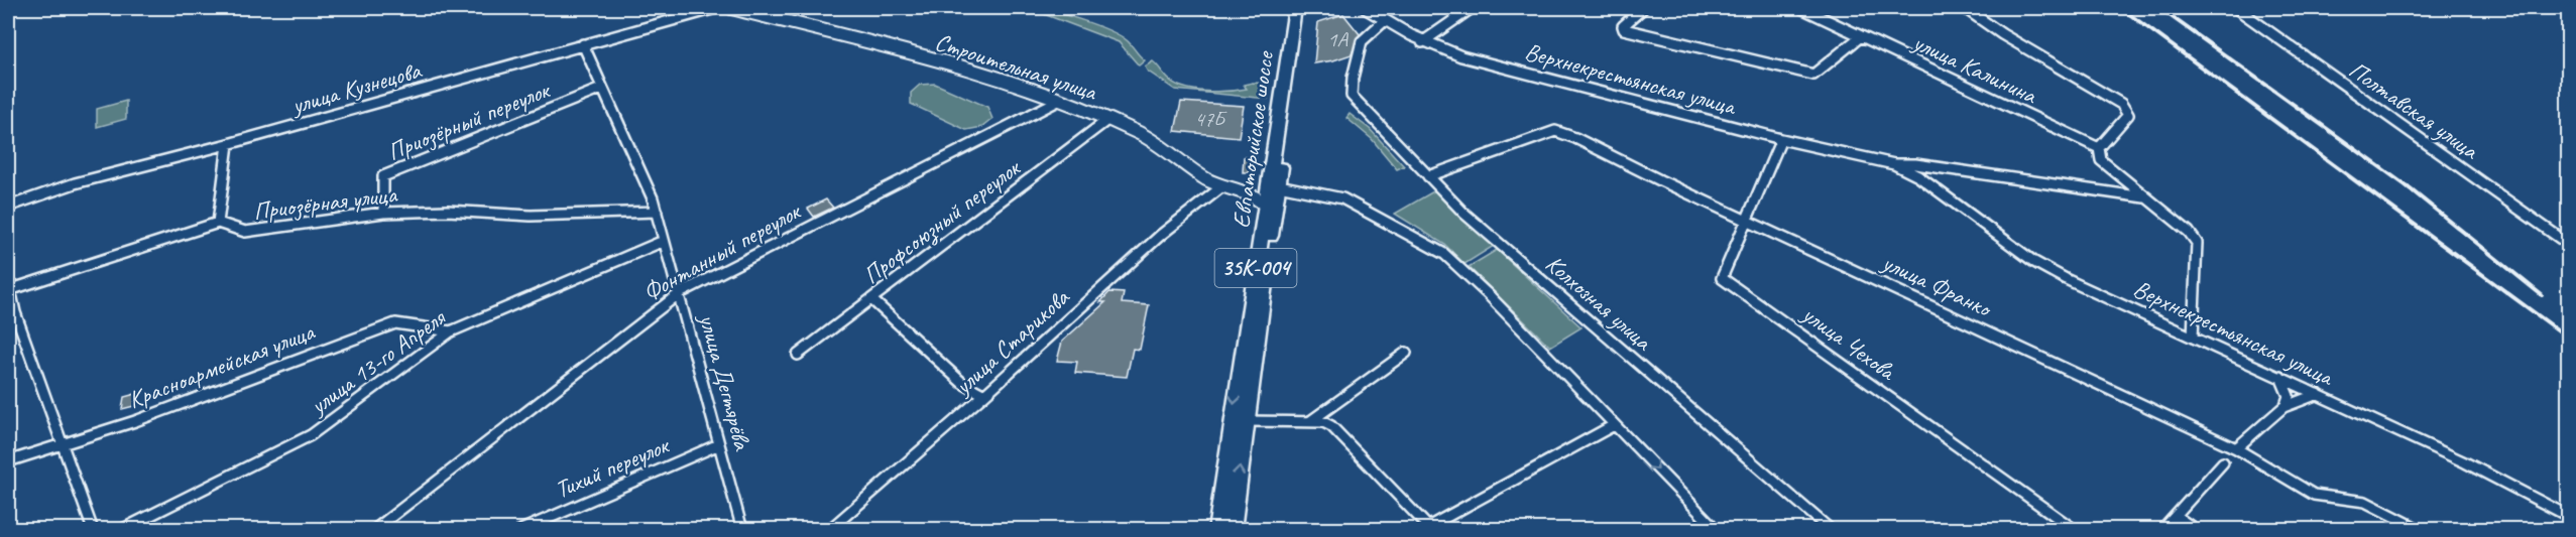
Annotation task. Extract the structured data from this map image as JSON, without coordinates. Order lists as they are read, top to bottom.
{
  "streets": {
    "main road": ["Евпаторийское шоссе", "35К-004"],
    "street": [
      "Строительная улица",
      "улица Калинина",
      "Верхнекрестьянская улица",
      "улица Кузнецова",
      "Полтавская улица",
      "Приозёрный переулок",
      "Приозёрная улица",
      "Профсоюзный переулок",
      "Фонтанный переулок",
      "улица Франко",
      "Колхозная улица",
      "улица Старикова",
      "улица Чехова",
      "улица 13-го Апреля",
      "Красноармейская улица",
      "улица Дегтярёва",
      "Тихий переулок"
    ]
  },
  "crossings": [
    ["Строительная улица", "Евпаторийское шоссе"],
    ["Строительная улица", "Профсоюзный переулок"],
    ["Строительная улица", "Фонтанный переулок"],
    ["Строительная улица", "улица Старикова"],
    ["Верхнекрестьянская улица", "Колхозная улица"],
    ["Верхнекрестьянская улица", "улица Чехова"],
    ["улица Кузнецова", "улица Дегтярёва"],
    ["Приозёрный переулок", "Приозёрная улица"],
    ["Приозёрный переулок", "улица Дегтярёва"],
    ["Приозёрная улица", "улица Дегтярёва"],
    ["Фонтанный переулок", "улица Дегтярёва"],
    ["улица Франко", "Колхозная улица"],
    ["улица Франко", "улица Чехова"],
    ["улица 13-го Апреля", "Красноармейская улица"],
    ["улица 13-го Апреля", "улица Дегтярёва"],
    ["улица Дегтярёва", "Тихий переулок"]
  ],
  "house_numbers": ["1А", "47Б"]
}
